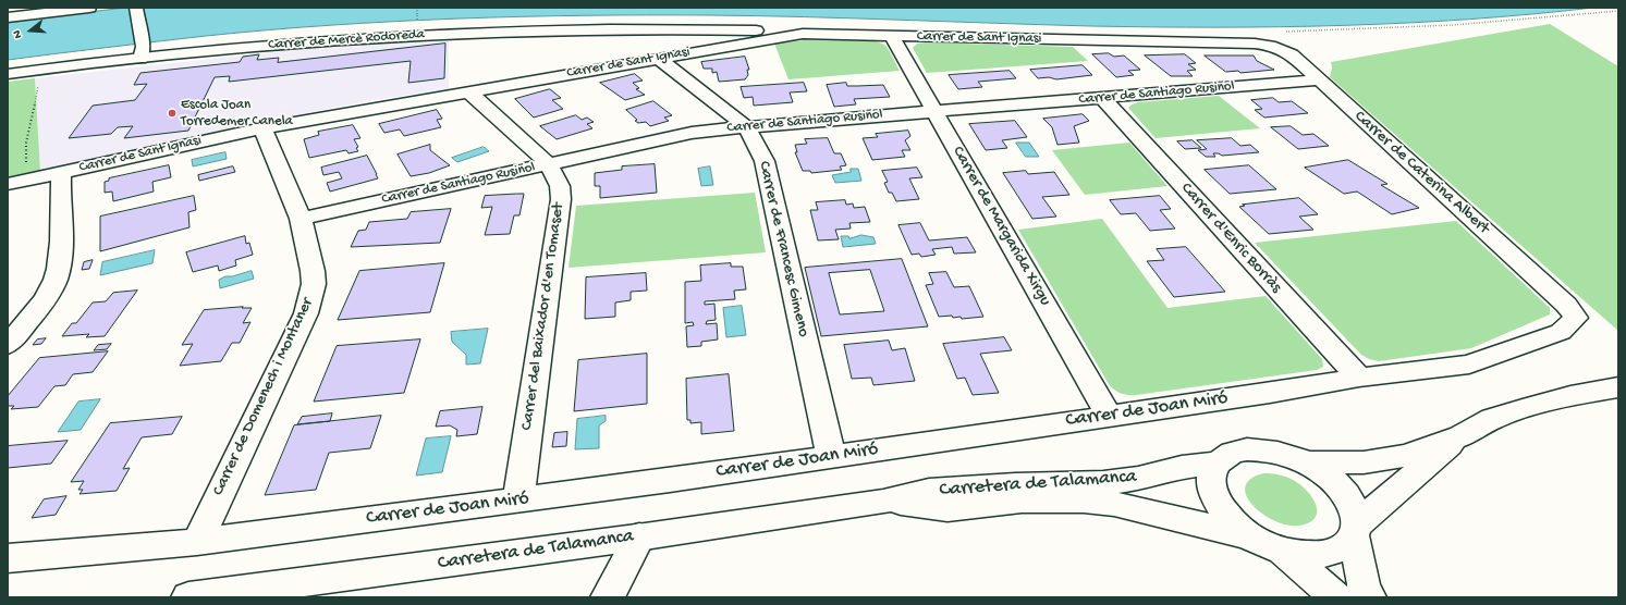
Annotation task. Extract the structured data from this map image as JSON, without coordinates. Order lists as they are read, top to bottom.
{
  "streets": {
    "street": [
      "Carrer de Sant Ignasi",
      "Carrer de Mercè Rodoreda",
      "Carrer de Santiago Rusiñol",
      "Carrer de Caterina Albert",
      "Carrer de Margarida Xirgu",
      "Carrer d'Enric Borràs",
      "Carrer de Francesc Gimeno",
      "Carrer del Baixador d'en Tomaset",
      "Carrer de Domenech i Montaner",
      "Carrer de Joan Miró",
      "Carretera de Talamanca"
    ]
  },
  "crossings": [
    ["Carrer de Sant Ignasi", "Carrer de Mercè Rodoreda"],
    ["Carrer de Sant Ignasi", "Carrer de Caterina Albert"],
    ["Carrer de Sant Ignasi", "Carrer de Margarida Xirgu"],
    ["Carrer de Sant Ignasi", "Carrer de Francesc Gimeno"],
    ["Carrer de Sant Ignasi", "Carrer del Baixador d'en Tomaset"],
    ["Carrer de Sant Ignasi", "Carrer de Domenech i Montaner"],
    ["Carrer de Santiago Rusiñol", "Carrer de Caterina Albert"],
    ["Carrer de Santiago Rusiñol", "Carrer de Margarida Xirgu"],
    ["Carrer de Santiago Rusiñol", "Carrer d'Enric Borràs"],
    ["Carrer de Santiago Rusiñol", "Carrer de Francesc Gimeno"],
    ["Carrer de Santiago Rusiñol", "Carrer del Baixador d'en Tomaset"],
    ["Carrer de Santiago Rusiñol", "Carrer de Domenech i Montaner"],
    ["Carrer de Caterina Albert", "Carrer de Joan Miró"],
    ["Carrer de Margarida Xirgu", "Carrer de Joan Miró"],
    ["Carrer d'Enric Borràs", "Carrer de Joan Miró"],
    ["Carrer de Francesc Gimeno", "Carrer de Joan Miró"],
    ["Carrer del Baixador d'en Tomaset", "Carrer de Joan Miró"],
    ["Carrer de Domenech i Montaner", "Carrer de Joan Miró"]
  ],
  "places": ["Escola Joan Torredemer Canela"],
  "north": "left"
}
